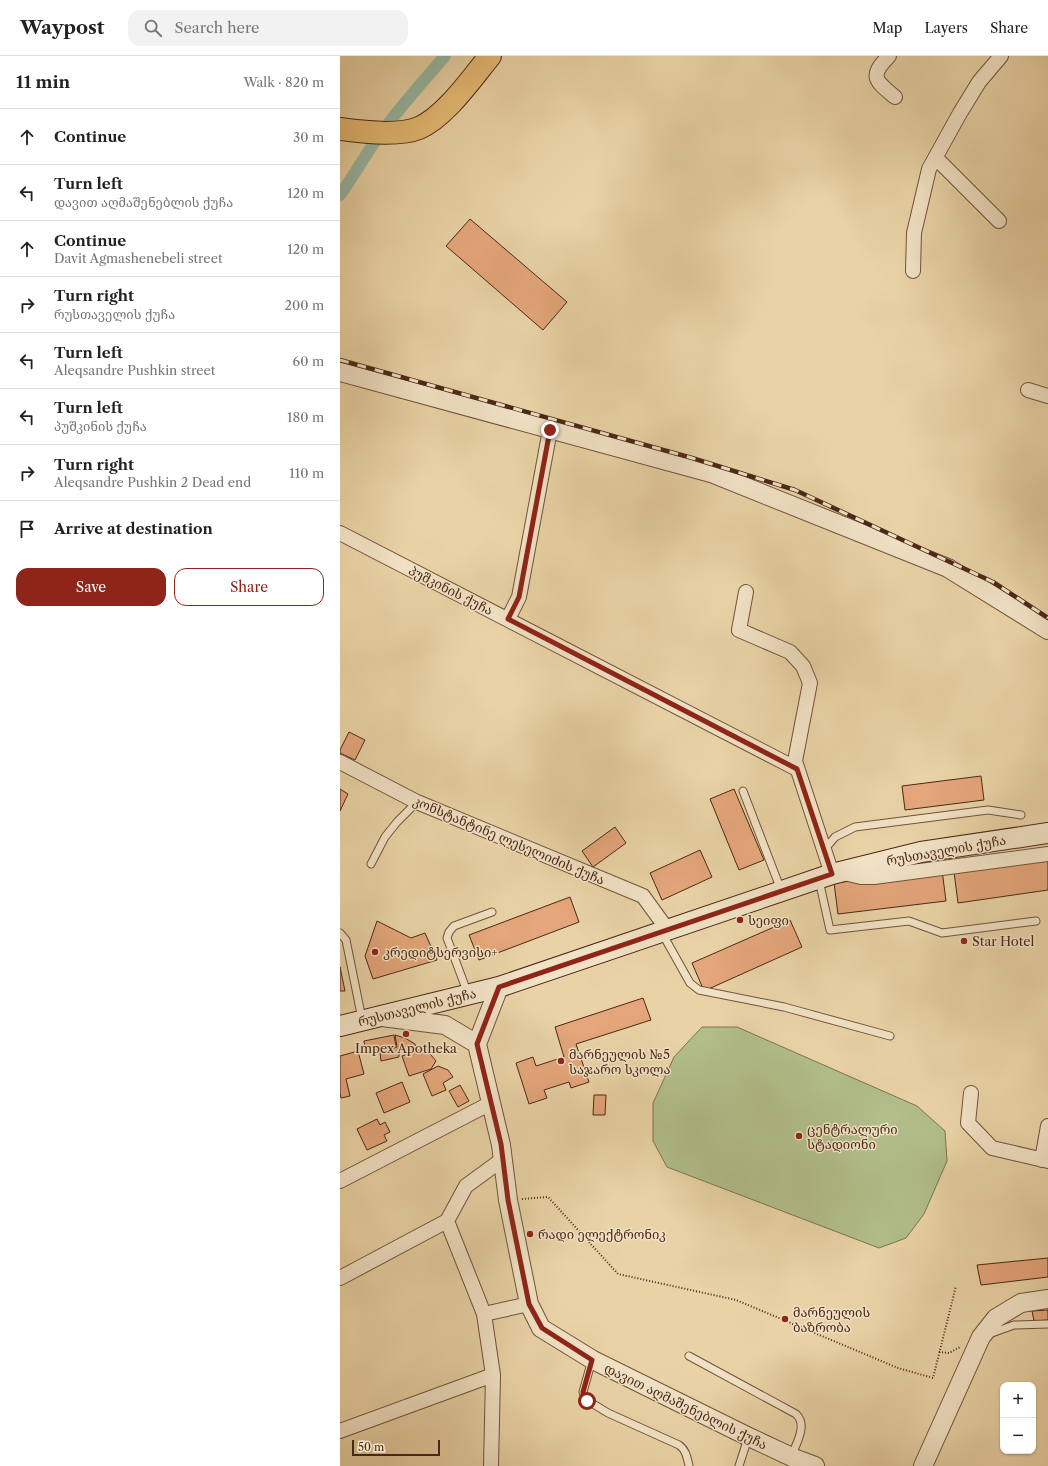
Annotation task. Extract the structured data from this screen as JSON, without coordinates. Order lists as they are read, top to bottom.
{
  "streets": {
    "main road": ["რუსთაველის ქუჩა"],
    "street": ["პუშკინის ქუჩა", "კონსტანტინე ლესელიძის ქუჩა", "დავით აღმაშენებლის ქუჩა"]
  },
  "crossings": [
    ["კონსტანტინე ლესელიძის ქუჩა", "რუსთაველის ქუჩა"]
  ],
  "places": [
    "სეიფი",
    "Star Hotel",
    "კრედიტსერვისი+",
    "Impex Apotheka",
    "მარნეულის №5 საჯარო სკოლა",
    "ცენტრალური სტადიონი",
    "რადი ელექტრონიკ",
    "მარნეულის ბაზრობა"
  ],
  "scale_bar": "50 m",
  "page": {
    "header": "Waypost",
    "search": "Search here",
    "nav": ["Map", "Layers", "Share"],
    "heading": ["11 min", "Walk · 820 m"],
    "list": [
      ["Continue", "30 m"],
      ["Turn left", "დავით აღმაშენებლის ქუჩა", "120 m"],
      ["Continue", "Davit Agmashenebeli street", "120 m"],
      ["Turn right", "რუსთაველის ქუჩა", "200 m"],
      ["Turn left", "Aleqsandre Pushkin street", "60 m"],
      ["Turn left", "პუშკინის ქუჩა", "180 m"],
      ["Turn right", "Aleqsandre Pushkin 2 Dead end", "110 m"],
      "Arrive at destination"
    ],
    "buttons": ["Save", "Share"],
    "map_buttons": ["+", "−"],
    "scale": "50 m"
  }
}
